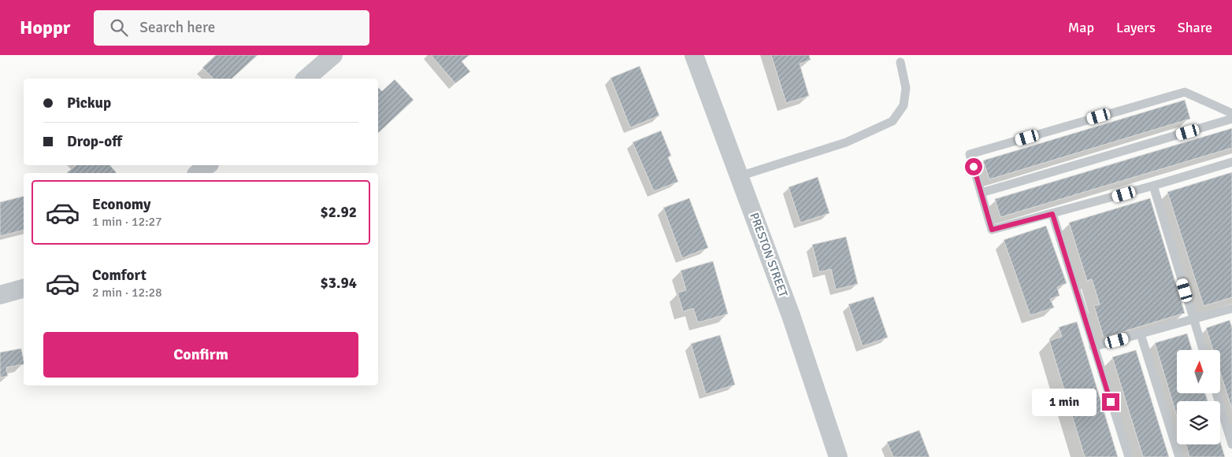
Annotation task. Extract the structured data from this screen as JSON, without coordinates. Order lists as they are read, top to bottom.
{
  "streets": {
    "street": ["PRESTON STREET"]
  },
  "north": "top",
  "page": {
    "header": "Hoppr",
    "search": "Search here",
    "nav": ["Map", "Layers", "Share"],
    "banner": ["Pickup", "Drop-off"],
    "list": [
      {
        "name": "Economy",
        "note": "1 min · 12:27",
        "value": "$2.92"
      },
      {
        "name": "Comfort",
        "note": "2 min · 12:28",
        "value": "$3.94"
      }
    ],
    "buttons": "Confirm",
    "bubble": "1 min"
  }
}
